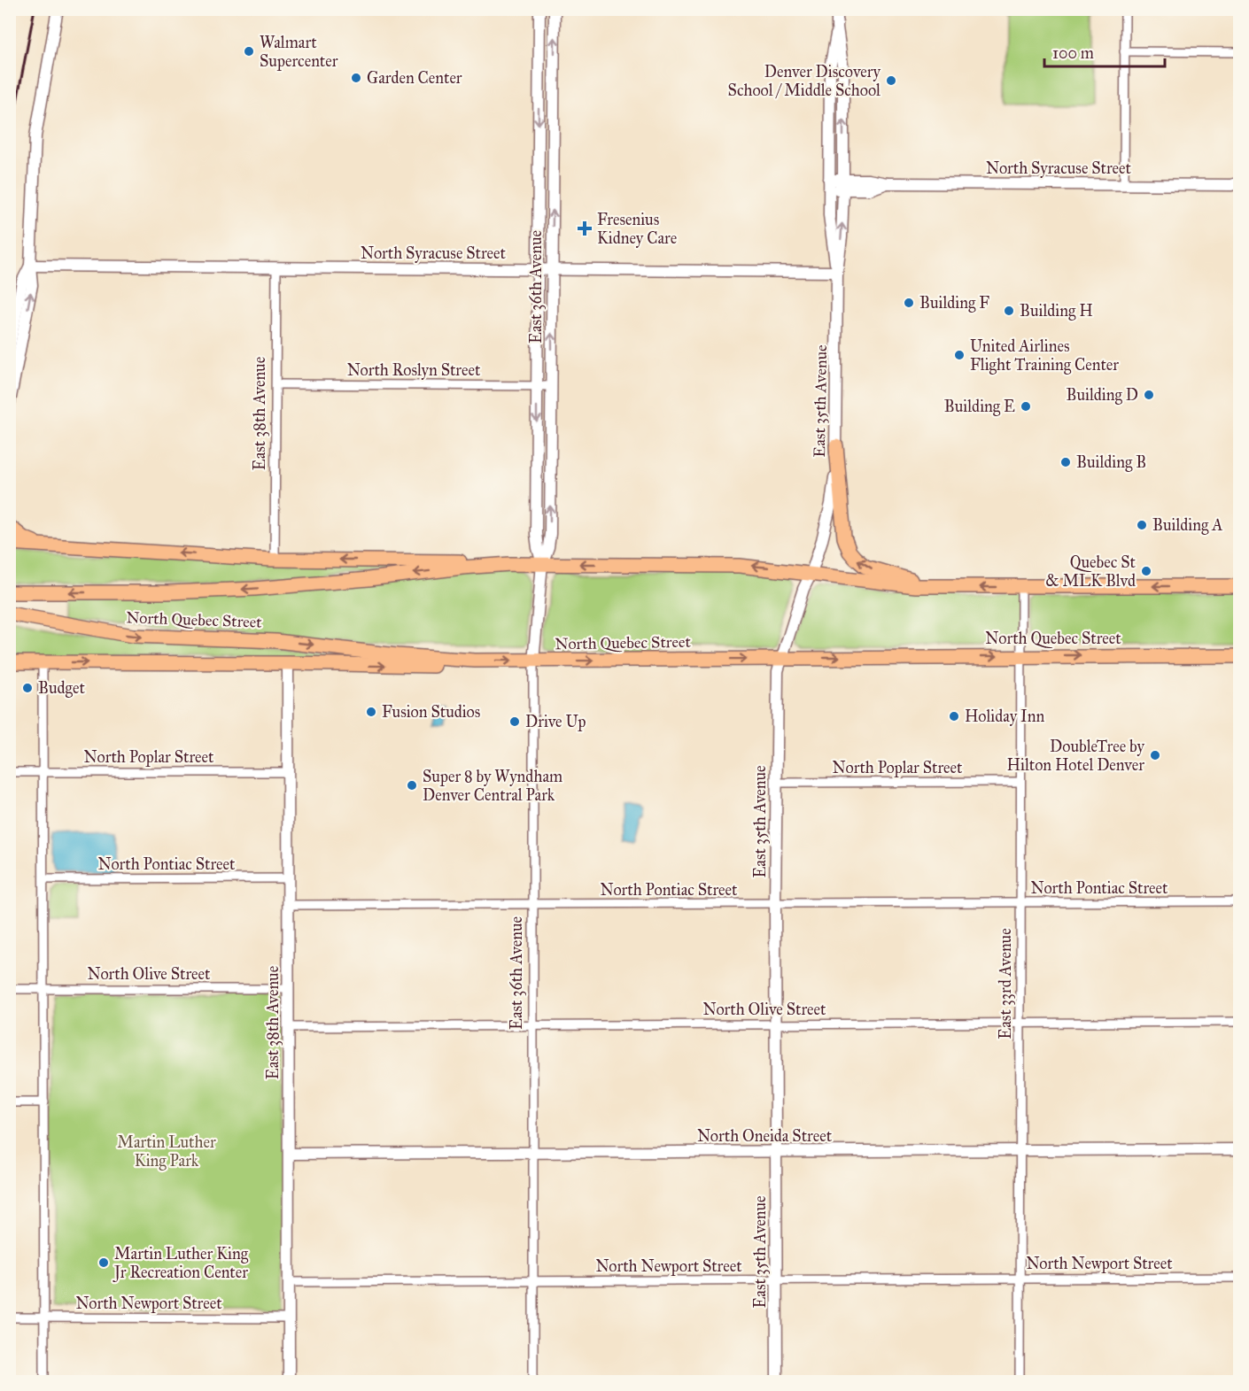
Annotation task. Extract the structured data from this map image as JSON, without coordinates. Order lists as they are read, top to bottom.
{
  "streets": {
    "main road": ["North Quebec Street"],
    "street": [
      "North Syracuse Street",
      "East 36th Avenue",
      "North Roslyn Street",
      "East 35th Avenue",
      "East 38th Avenue",
      "North Poplar Street",
      "North Pontiac Street",
      "North Olive Street",
      "East 33rd Avenue",
      "North Oneida Street",
      "North Newport Street"
    ]
  },
  "crossings": [
    ["North Syracuse Street", "East 36th Avenue"],
    ["North Syracuse Street", "East 35th Avenue"],
    ["North Syracuse Street", "East 38th Avenue"],
    ["East 36th Avenue", "North Roslyn Street"],
    ["East 36th Avenue", "North Quebec Street"],
    ["East 36th Avenue", "North Pontiac Street"],
    ["East 36th Avenue", "North Olive Street"],
    ["East 36th Avenue", "North Oneida Street"],
    ["East 36th Avenue", "North Newport Street"],
    ["North Roslyn Street", "East 38th Avenue"],
    ["East 35th Avenue", "North Quebec Street"],
    ["East 35th Avenue", "North Poplar Street"],
    ["East 35th Avenue", "North Pontiac Street"],
    ["East 35th Avenue", "North Olive Street"],
    ["East 35th Avenue", "North Oneida Street"],
    ["East 35th Avenue", "North Newport Street"],
    ["East 38th Avenue", "North Poplar Street"],
    ["East 38th Avenue", "North Pontiac Street"],
    ["East 38th Avenue", "North Olive Street"],
    ["East 38th Avenue", "North Oneida Street"],
    ["East 38th Avenue", "North Newport Street"],
    ["North Quebec Street", "East 33rd Avenue"],
    ["North Poplar Street", "East 33rd Avenue"],
    ["North Pontiac Street", "East 33rd Avenue"],
    ["North Olive Street", "East 33rd Avenue"],
    ["East 33rd Avenue", "North Oneida Street"],
    ["East 33rd Avenue", "North Newport Street"]
  ],
  "parks": ["Martin Luther King Park"],
  "places": {
    "other": [
      "Walmart Supercenter",
      "Garden Center",
      "Denver Discovery School / Middle School",
      "Building F",
      "Building H",
      "United Airlines Flight Training Center",
      "Building D",
      "Building E",
      "Building B",
      "Building A",
      "Quebec St & MLK Blvd",
      "Budget",
      "Fusion Studios",
      "Holiday Inn",
      "Drive Up",
      "DoubleTree by Hilton Hotel Denver",
      "Super 8 by Wyndham Denver Central Park",
      "Martin Luther King Jr Recreation Center"
    ],
    "health": ["Fresenius Kidney Care"]
  },
  "scale_bar": "100 m"
}
